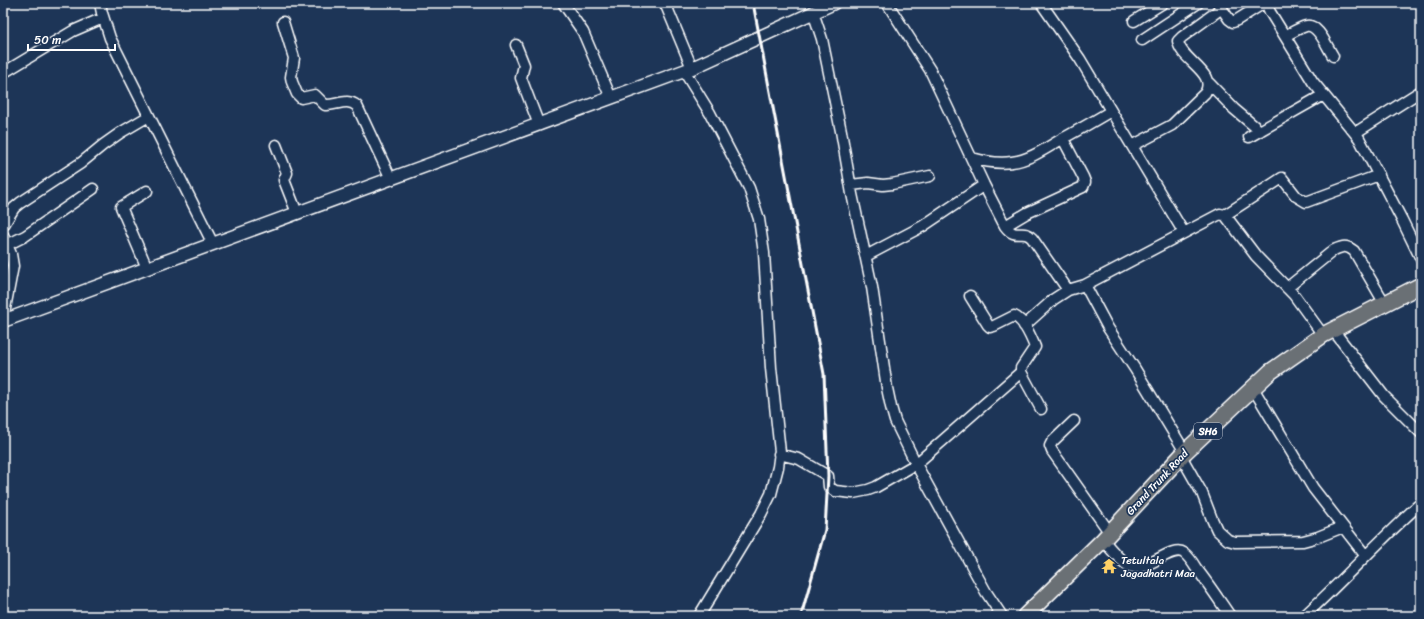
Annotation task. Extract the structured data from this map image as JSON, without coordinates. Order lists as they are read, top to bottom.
{
  "streets": {
    "main road": ["SH6", "Grand Trunk Road"]
  },
  "places": {
    "temple": ["Tetultala Jagadhatri Maa"]
  },
  "scale_bar": "50 m"
}
